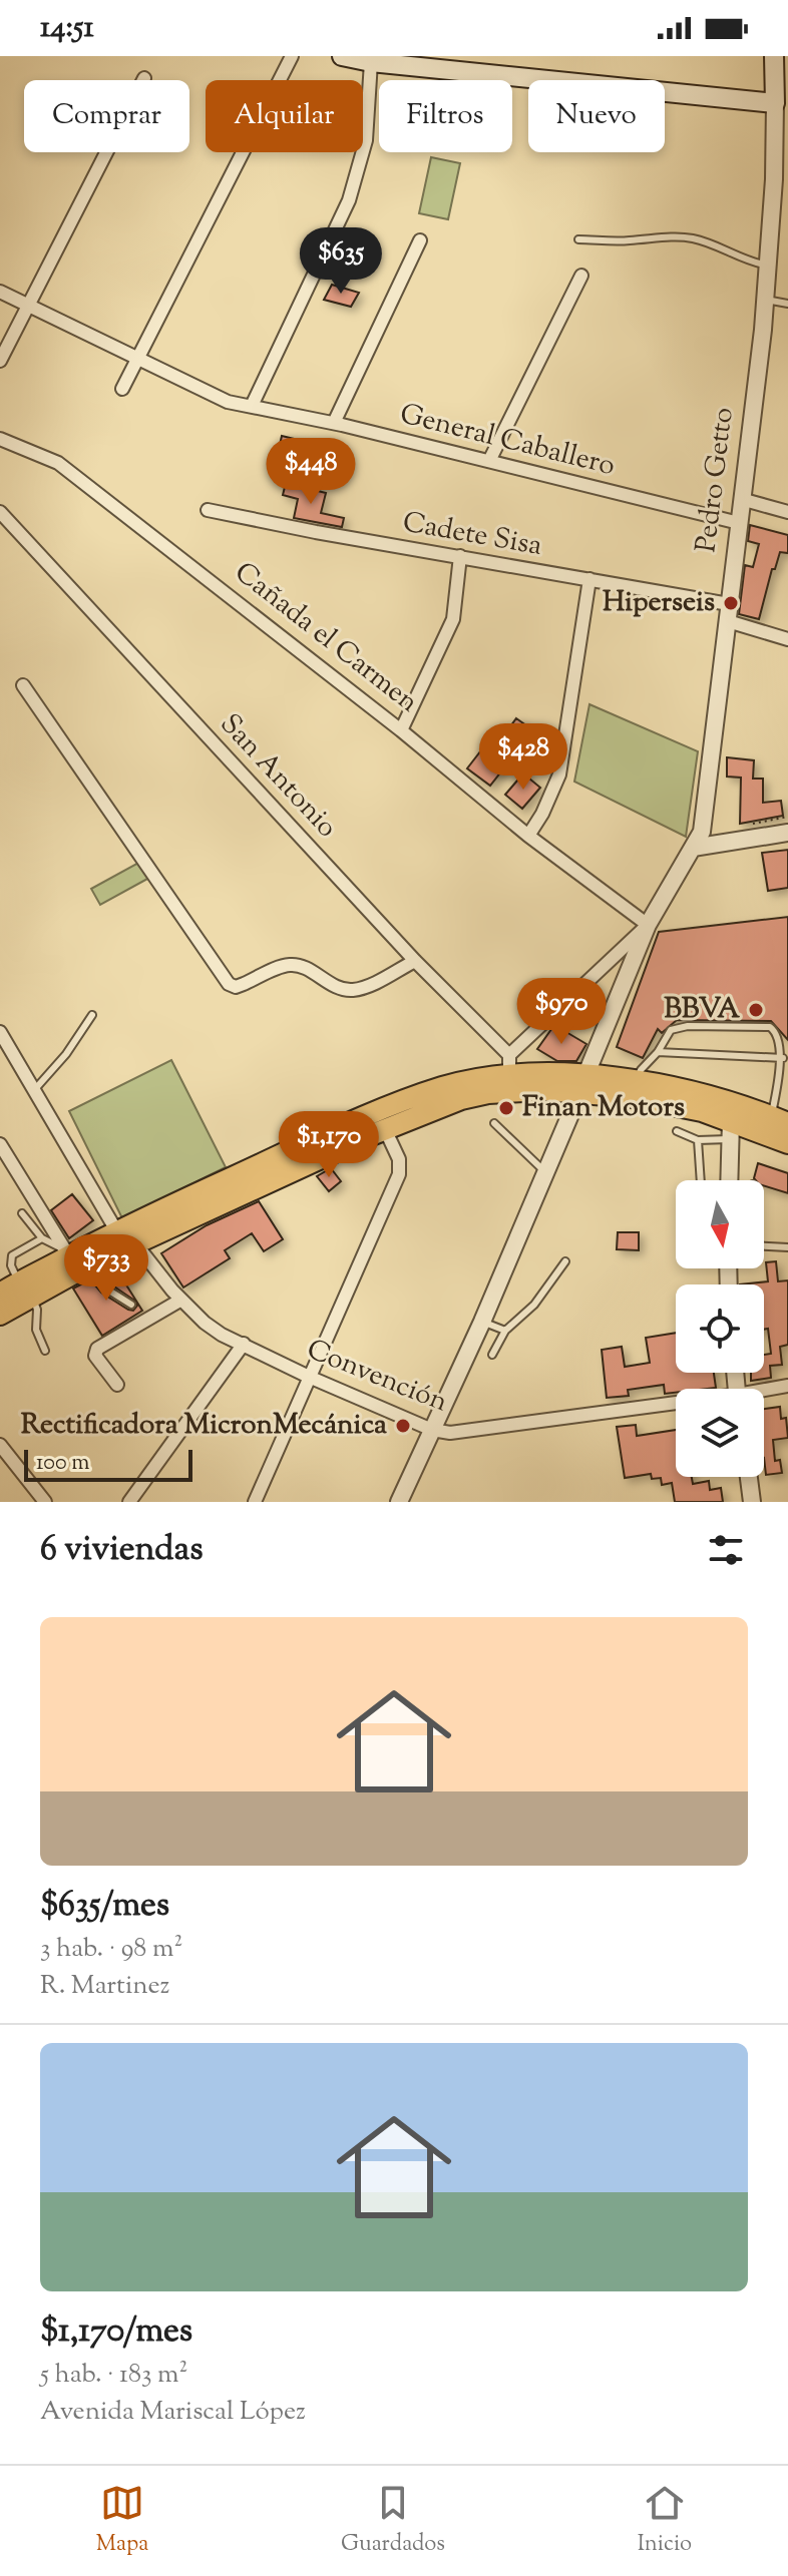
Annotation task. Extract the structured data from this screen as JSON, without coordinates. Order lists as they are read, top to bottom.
{
  "streets": {
    "main road": ["Pedro Getto"],
    "street": [
      "General Caballero",
      "Cadete Sisa",
      "Cañada el Carmen",
      "San Antonio",
      "Convención"
    ]
  },
  "crossings": [
    ["General Caballero", "Pedro Getto"],
    ["Pedro Getto", "Cadete Sisa"],
    ["Pedro Getto", "Cañada el Carmen"],
    ["Pedro Getto", "Convención"]
  ],
  "places": [
    "Hiperseis",
    "BBVA",
    "Finan Motors",
    "Rectificadora MicronMecánica"
  ],
  "scale_bar": "100 m",
  "north": "bottom",
  "page": {
    "status": "14:51",
    "chip": [
      "Comprar",
      "Alquilar",
      "Filtros",
      "Nuevo"
    ],
    "price": [
      "$635",
      "$448",
      "$428",
      "$970",
      "$1,170",
      "$733"
    ],
    "scale": "100 m",
    "heading": "6 viviendas",
    "list": [
      {
        "name": "$635/mes",
        "note": "3 hab. · 98 m² · R. Martinez"
      },
      {
        "name": "$1,170/mes",
        "note": "5 hab. · 183 m² · Avenida Mariscal López"
      }
    ],
    "tabs": ["Mapa", "Guardados", "Inicio"]
  }
}
